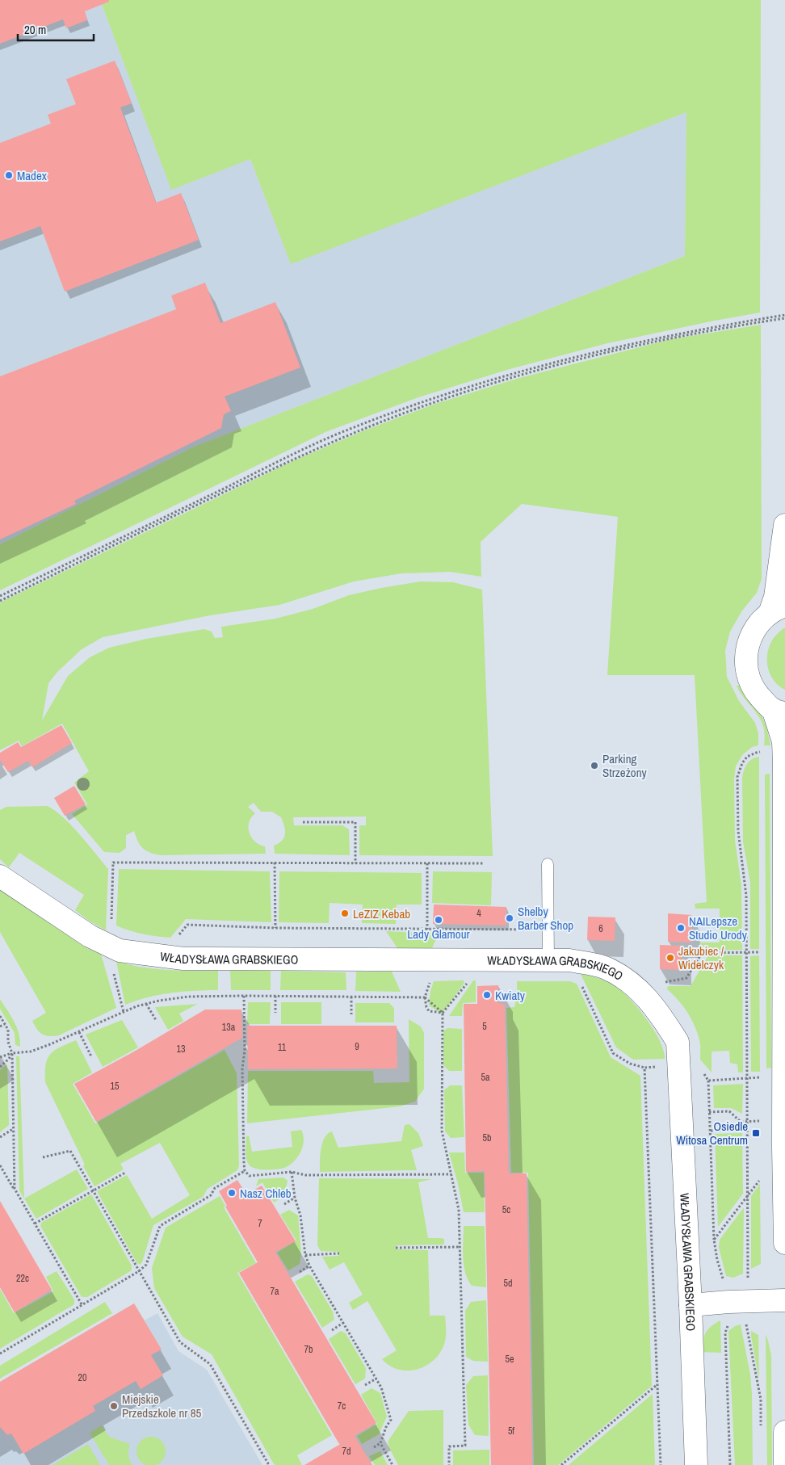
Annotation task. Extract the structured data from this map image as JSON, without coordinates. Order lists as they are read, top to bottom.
{
  "streets": {
    "street": ["WŁADYSŁAWA GRABSKIEGO"]
  },
  "places": {
    "other": [
      "Madex",
      "Parking Strzeżony",
      "LeZIZ Kebab",
      "Shelby Barber Shop",
      "Lady Glamour",
      "NAILepsze Studio Urody",
      "Jakubiec / Widelczyk",
      "Kwiaty",
      "Nasz Chleb",
      "Miejskie Przedszkole nr 85"
    ],
    "transit": ["Osiedle Witosa Centrum"]
  },
  "house_numbers": [
    "4",
    "6",
    "5",
    "13a",
    "9",
    "11",
    "13",
    "5a",
    "15",
    "5b",
    "5c",
    "7",
    "22c",
    "5d",
    "7a",
    "7b",
    "5e",
    "20",
    "7c",
    "5f",
    "7d"
  ],
  "scale_bar": "20 m"
}
